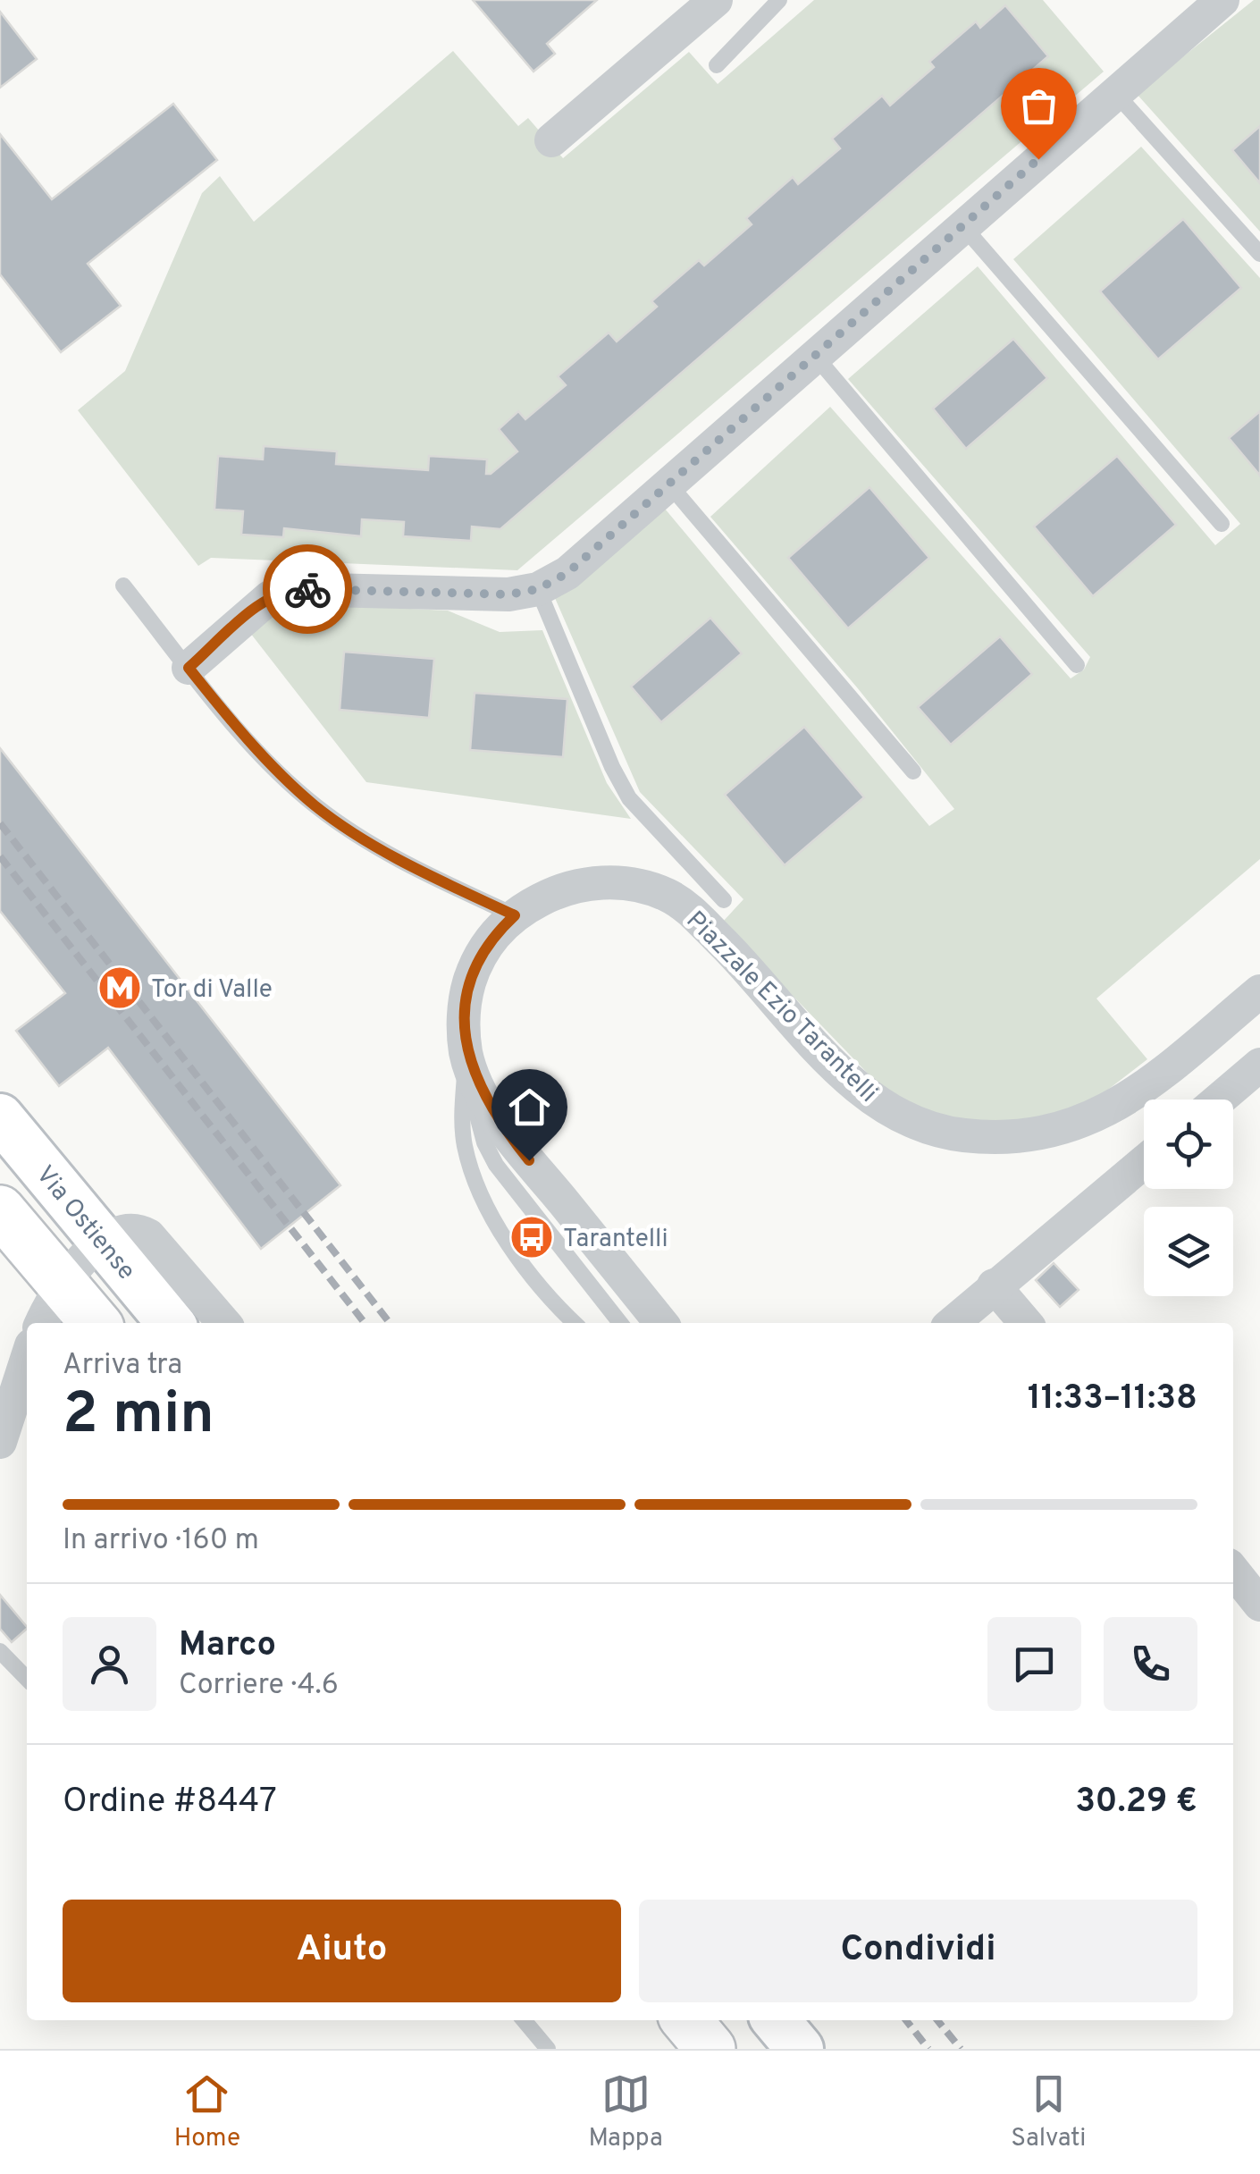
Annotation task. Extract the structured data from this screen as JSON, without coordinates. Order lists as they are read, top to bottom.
{
  "streets": {
    "main road": ["Via Ostiense"],
    "street": ["Piazzale Ezio Tarantelli"]
  },
  "places": {
    "metro station": ["Tor di Valle"],
    "bus stop": ["Tarantelli"]
  },
  "page": {
    "heading": ["2 min", "Arriva tra", "11:33–11:38"],
    "panel": [
      "Marco",
      "Corriere · 4.6",
      "Ordine #8447",
      "30.29 €"
    ],
    "bar": "In arrivo · 160 m",
    "buttons": ["Aiuto", "Condividi"],
    "tabs": ["Home", "Mappa", "Salvati"]
  }
}
